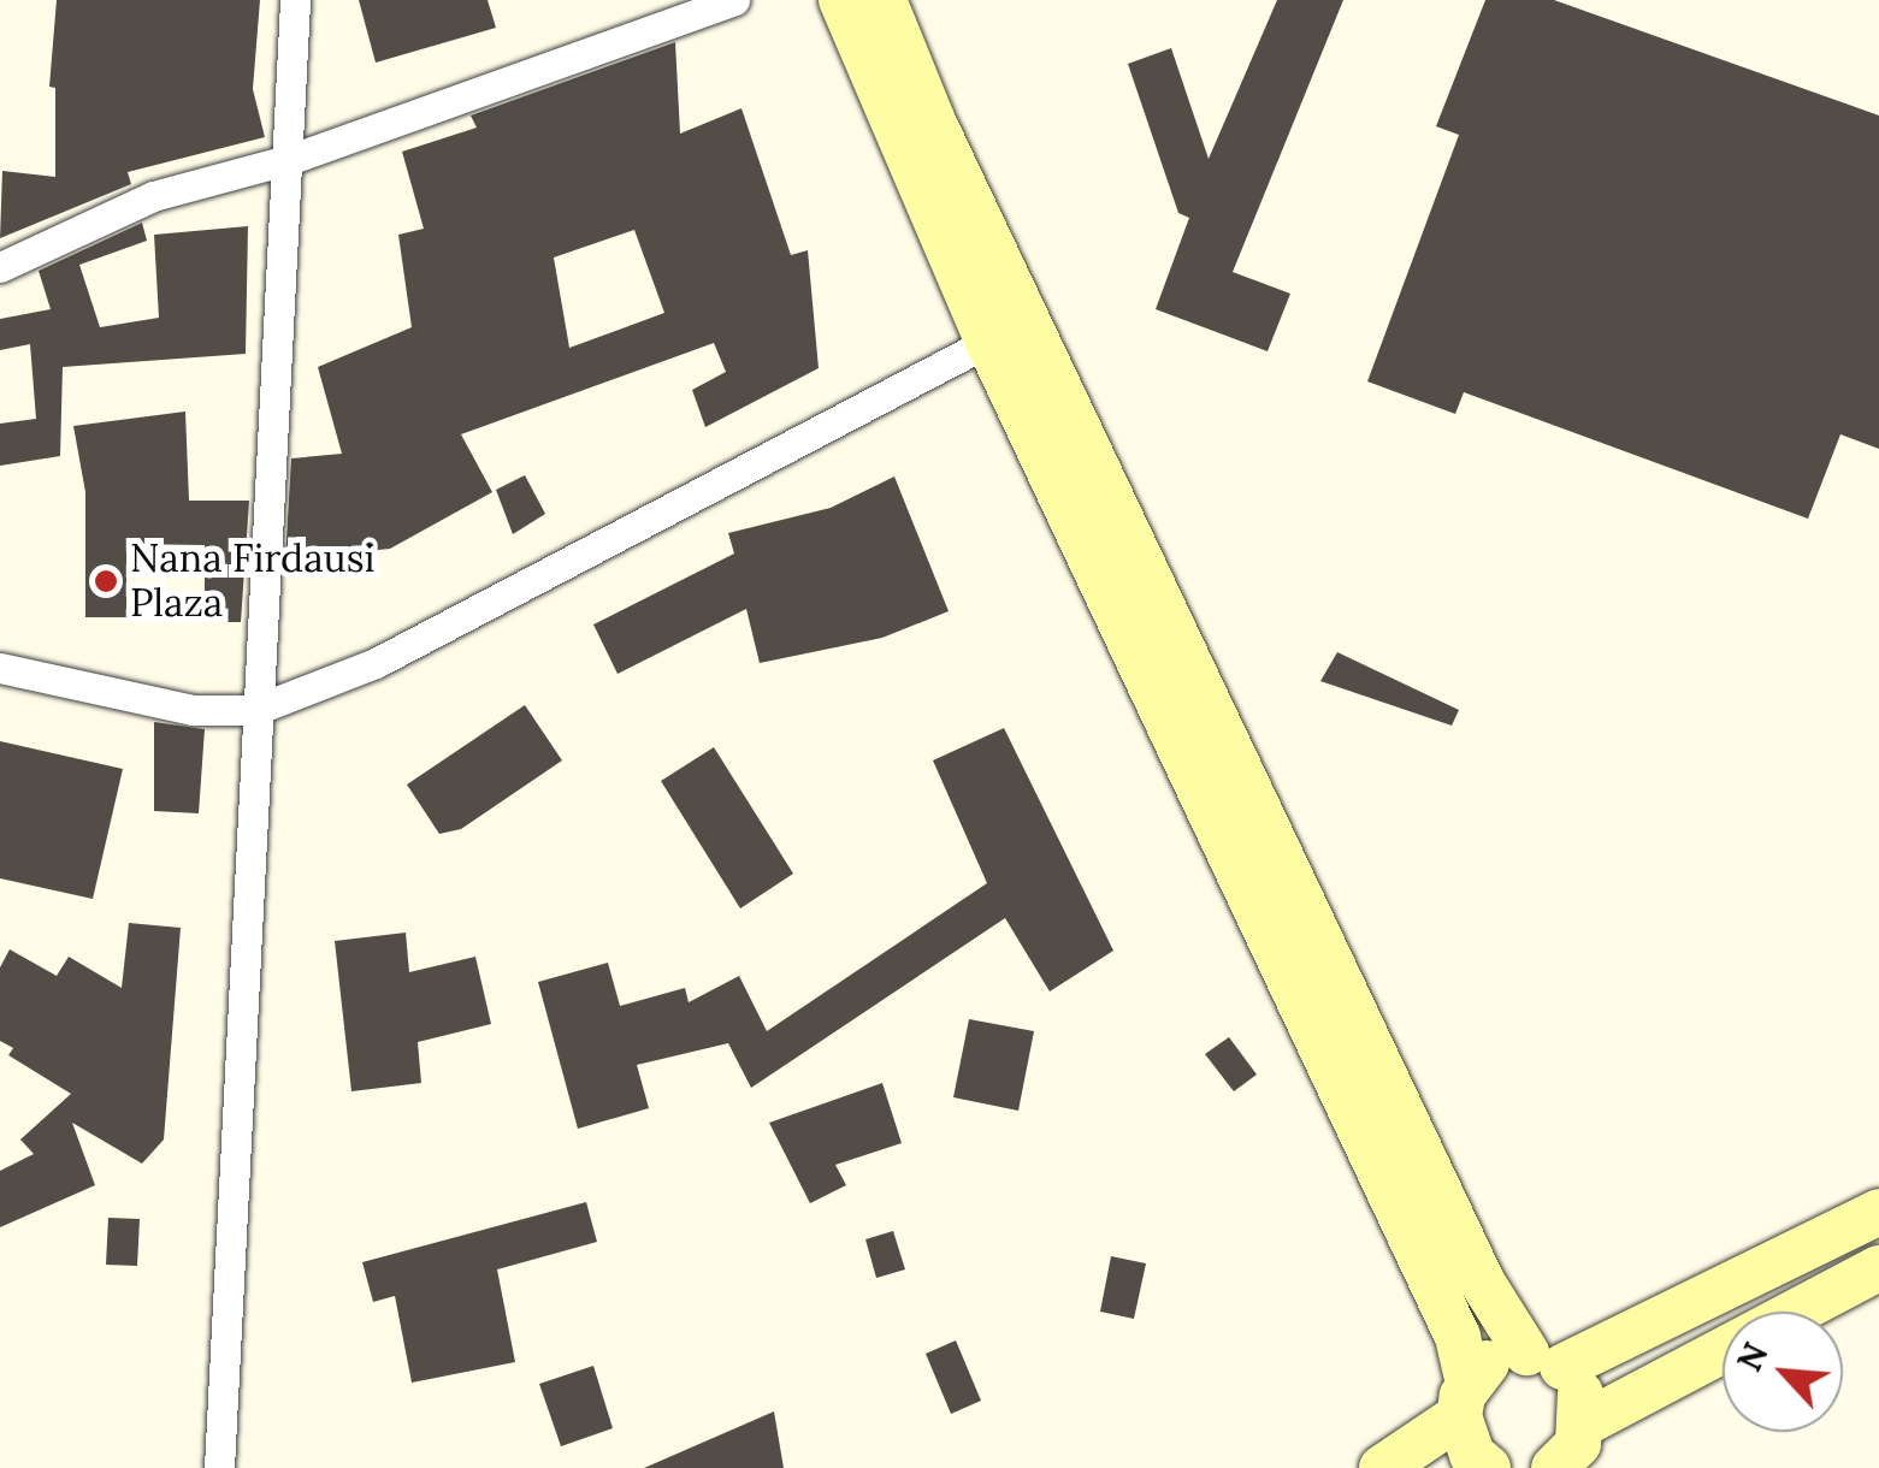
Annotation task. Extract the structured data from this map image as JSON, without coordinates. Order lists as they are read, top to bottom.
{
  "places": ["Nana Firdausi Plaza"],
  "north": "top left"
}
